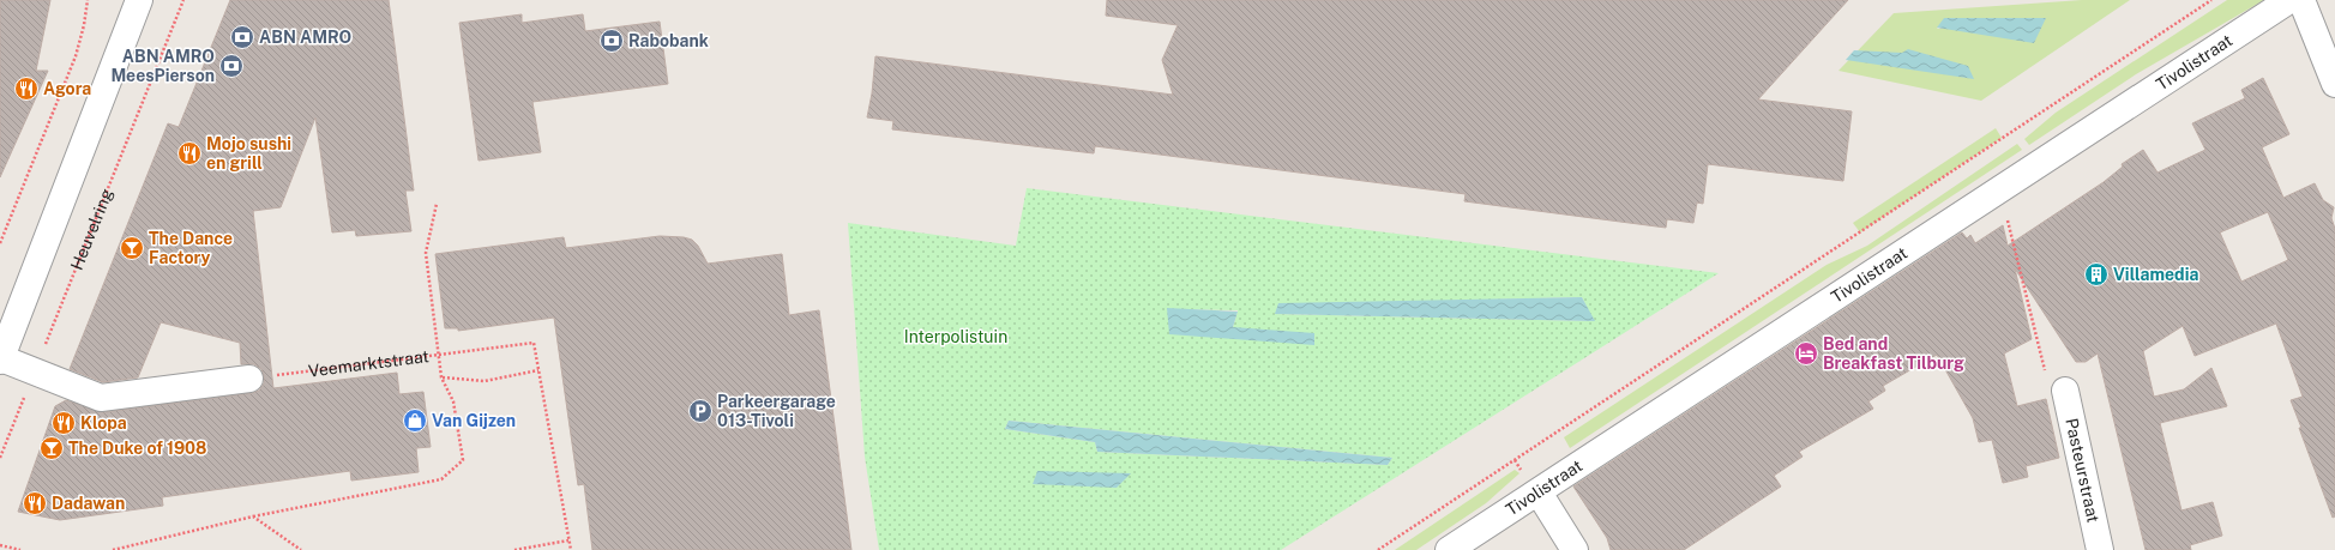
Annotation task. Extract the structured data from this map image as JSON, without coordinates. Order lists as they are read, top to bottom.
{
  "streets": {
    "street": ["Tivolistraat", "Pasteurstraat"],
    "path": ["Heuvelring", "Veemarktstraat"]
  },
  "parks": ["Interpolistuin"],
  "places": {
    "bank": ["ABN AMRO", "Rabobank", "ABN AMRO MeesPierson"],
    "restaurant": [
      "Agora",
      "Mojo sushi en grill",
      "Klopa",
      "Dadawan"
    ],
    "bar": ["The Dance Factory", "The Duke of 1908"],
    "building": ["Villamedia"],
    "hotel": ["Bed and Breakfast Tilburg"],
    "parking": ["Parkeergarage 013-Tivoli"],
    "shop": ["Van Gijzen"]
  }
}
